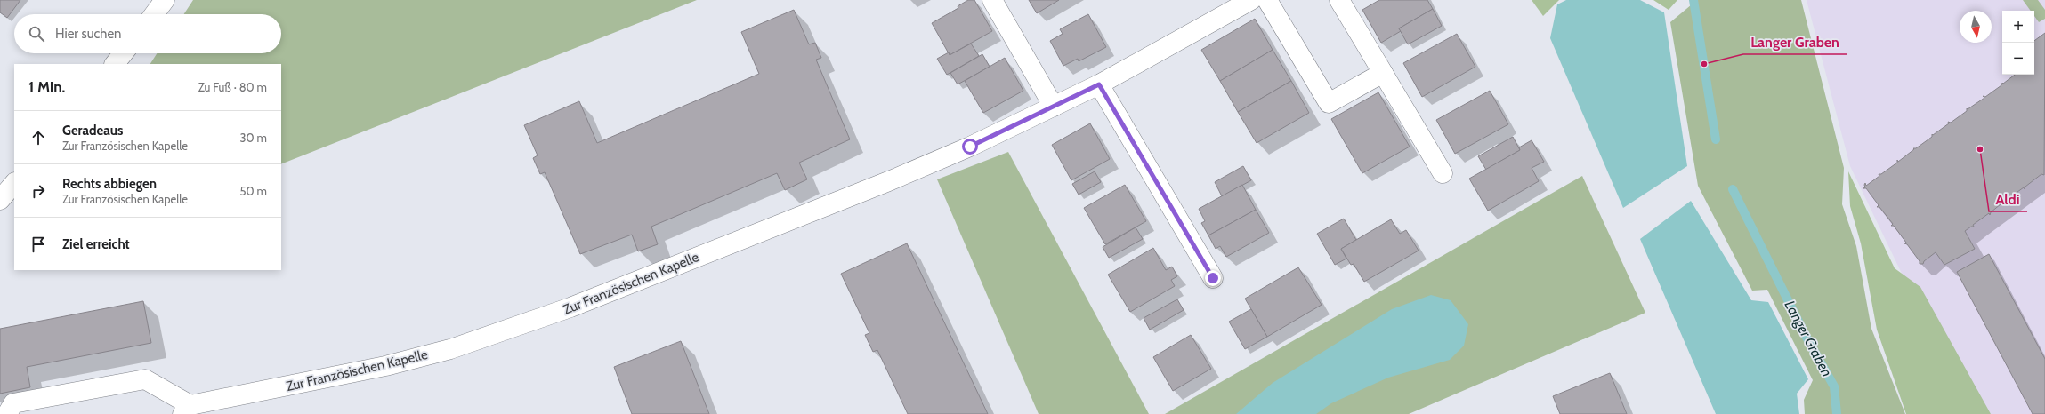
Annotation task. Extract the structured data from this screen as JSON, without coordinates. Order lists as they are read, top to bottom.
{
  "streets": {
    "street": ["Zur Französischen Kapelle"]
  },
  "water": ["Langer Graben"],
  "places": ["Langer Graben", "Aldi"],
  "north": "bottom",
  "page": {
    "map_buttons": ["+", "−"],
    "search": "Hier suchen",
    "heading": ["1 Min.", "Zu Fuß · 80 m"],
    "list": [
      ["Geradeaus", "Zur Französischen Kapelle", "30 m"],
      ["Rechts abbiegen", "Zur Französischen Kapelle", "50 m"],
      "Ziel erreicht"
    ]
  }
}
